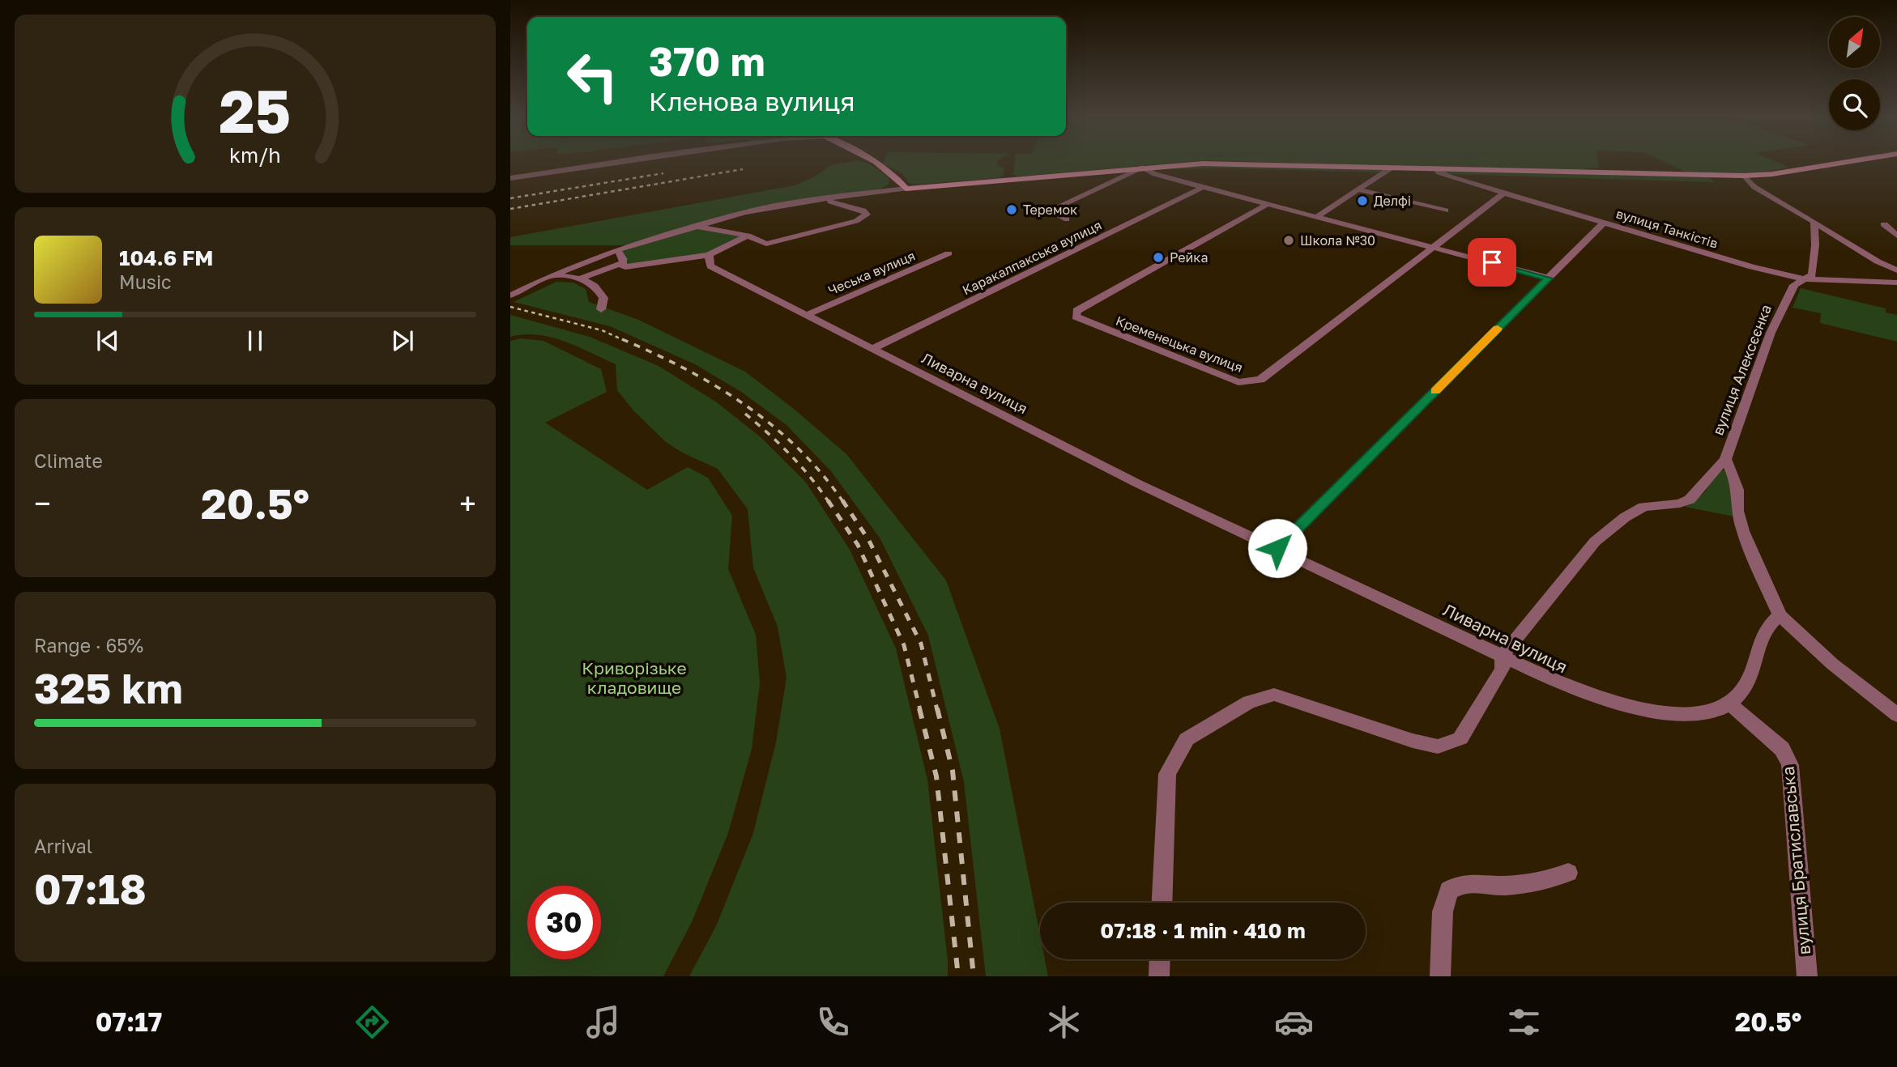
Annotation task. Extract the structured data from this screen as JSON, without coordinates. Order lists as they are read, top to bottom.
{
  "streets": {
    "street": [
      "вулиця Танкістів",
      "Каракалпакська вулиця",
      "Чеська вулиця",
      "Кременецька вулиця",
      "вулиця Алексєєнка",
      "Ливарна вулиця",
      "вулиця Братиславська"
    ]
  },
  "crossings": [
    ["вулиця Танкістів", "Кременецька вулиця"],
    ["вулиця Танкістів", "вулиця Алексєєнка"],
    ["Каракалпакська вулиця", "Ливарна вулиця"],
    ["Чеська вулиця", "Ливарна вулиця"],
    ["Ливарна вулиця", "вулиця Братиславська"]
  ],
  "parks": ["Криворізьке кладовище"],
  "places": [
    "Делфі",
    "Теремок",
    "Школа №30",
    "Рейка"
  ],
  "north": "top right",
  "page": {
    "turn": ["370 m", "Кленова вулиця"],
    "song": ["104.6 FM", "Music"],
    "tile": [
      "Climate",
      ["Range · 65%", "325 km"],
      ["Arrival", "07:18"]
    ],
    "heat": ["−", "20.5°", "+"],
    "limit": "30",
    "trip": "07:18 · 1 min · 410 m",
    "tabs": ["07:17", "20.5°"],
    "gauge": ["25", "km/h"]
  }
}
